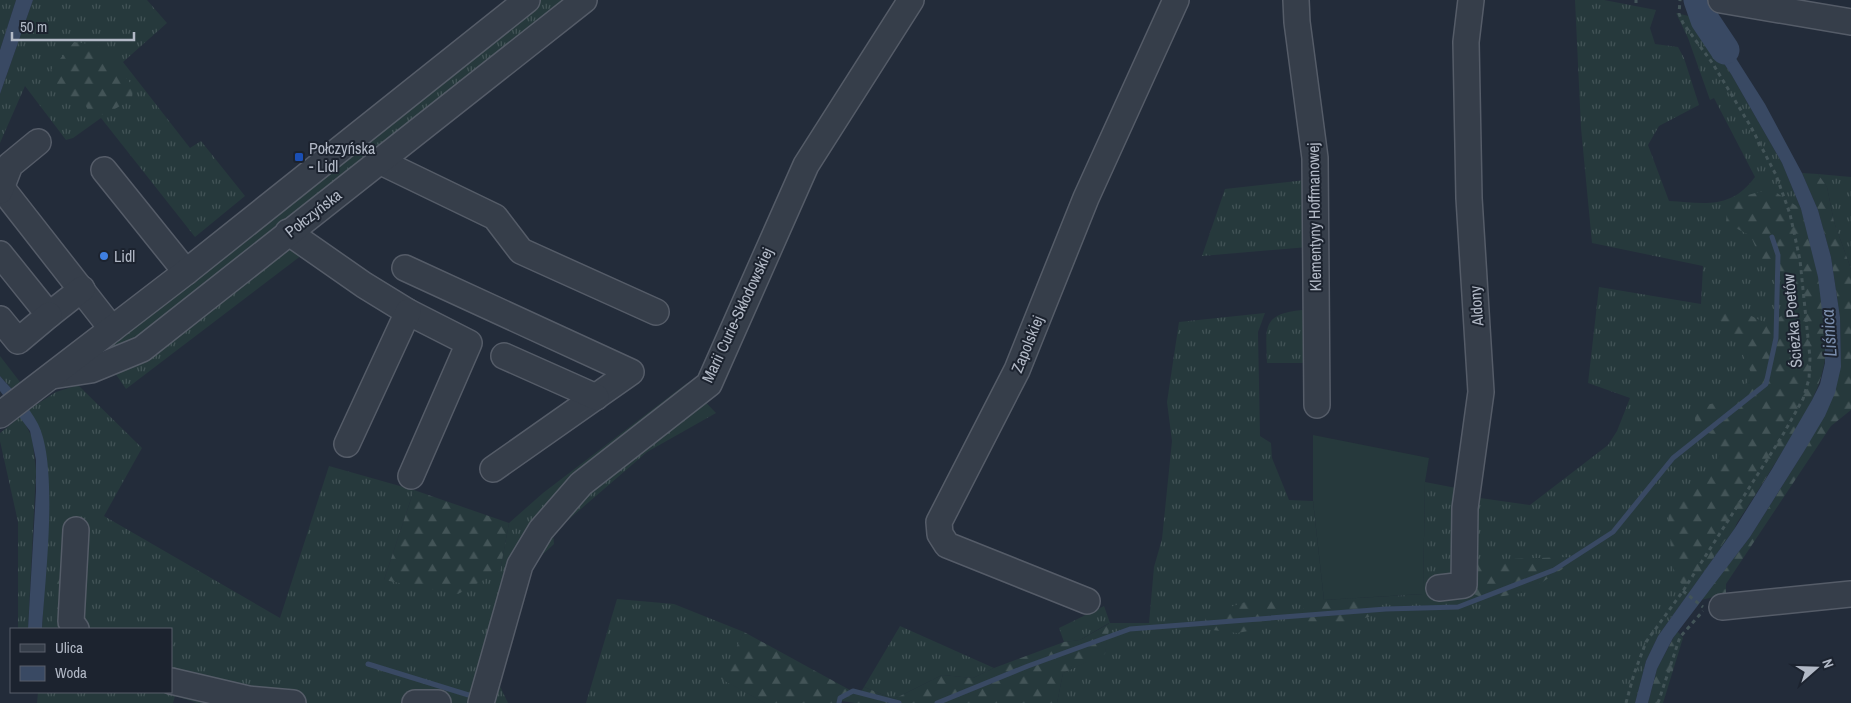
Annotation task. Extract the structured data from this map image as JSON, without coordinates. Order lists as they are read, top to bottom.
{
  "streets": {
    "street": [
      "Połczyńska",
      "Klementyny Hoffmanowej",
      "Aldony",
      "Marii Curie-Skłodowskiej",
      "Zapolskiej"
    ],
    "path": ["Ścieżka Poetów"]
  },
  "water": ["Liśnica"],
  "places": {
    "transit": ["Połczyńska - Lidl"],
    "other": ["Lidl"]
  },
  "legend": ["Ulica", "Woda"],
  "scale_bar": "50 m",
  "north": "right"
}
